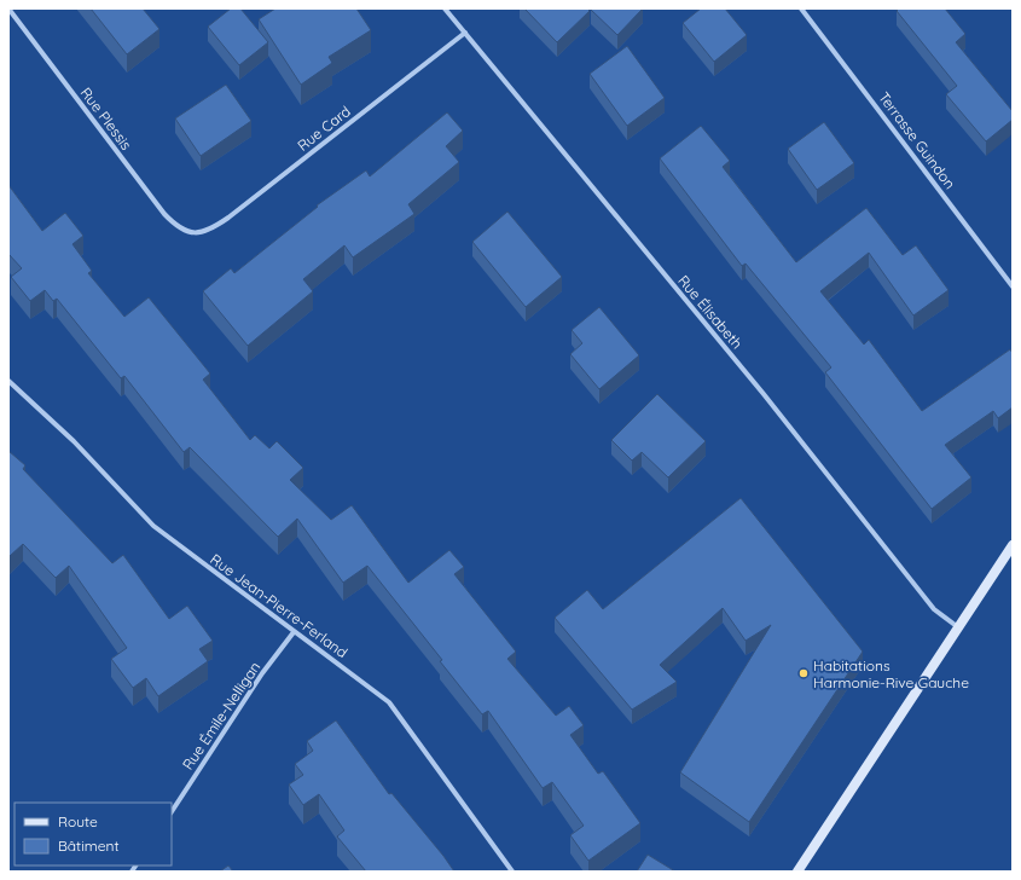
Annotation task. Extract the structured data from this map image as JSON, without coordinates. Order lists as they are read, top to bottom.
{
  "streets": {
    "street": [
      "Rue Plessis",
      "Rue Card",
      "Terrasse Guindon",
      "Rue Élisabeth",
      "Rue Jean-Pierre-Ferland",
      "Rue Émile-Nelligan"
    ]
  },
  "crossings": [
    ["Rue Plessis", "Rue Card"],
    ["Rue Card", "Rue Élisabeth"],
    ["Rue Jean-Pierre-Ferland", "Rue Émile-Nelligan"]
  ],
  "places": ["Habitations Harmonie-Rive Gauche"],
  "legend": ["Route", "Bâtiment"]
}
